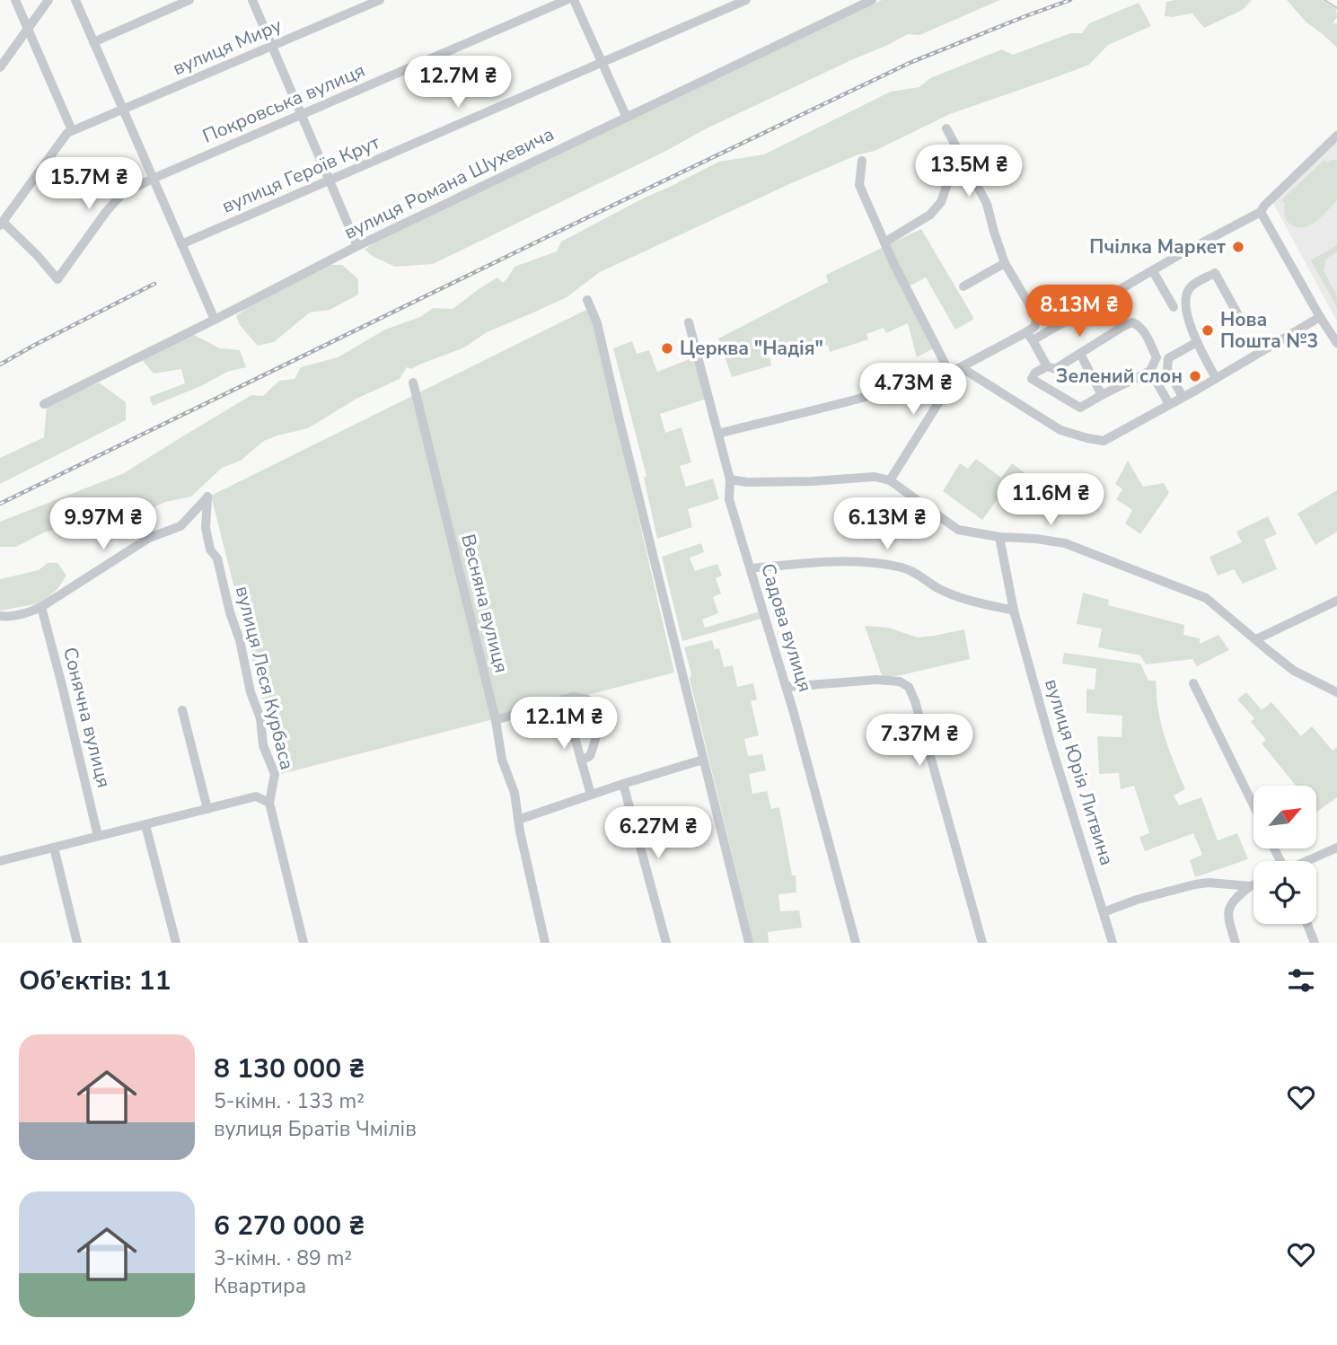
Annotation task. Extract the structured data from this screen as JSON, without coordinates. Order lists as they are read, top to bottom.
{
  "streets": {
    "street": [
      "вулиця Миру",
      "Покровська вулиця",
      "вулиця Героїв Крут",
      "вулиця Романа Шухевича",
      "Весняна вулиця",
      "Садова вулиця",
      "вулиця Леся Курбаса",
      "Сонячна вулиця",
      "вулиця Юрія Литвина"
    ]
  },
  "crossings": [
    ["вулиця Леся Курбаса", "Сонячна вулиця"]
  ],
  "places": [
    "Пчілка Маркет",
    "Нова Пошта №3",
    "Церква \"Надія\"",
    "Зелений слон"
  ],
  "north": "top right",
  "page": {
    "price": [
      "12.7M ₴",
      "13.5M ₴",
      "15.7M ₴",
      "8.13M ₴",
      "4.73M ₴",
      "11.6M ₴",
      "9.97M ₴",
      "6.13M ₴",
      "12.1M ₴",
      "7.37M ₴",
      "6.27M ₴"
    ],
    "heading": "Об’єктів: 11",
    "list": [
      {
        "name": "8 130 000 ₴",
        "note": "5-кімн. · 133 m² · вулиця Братів Чмілів"
      },
      {
        "name": "6 270 000 ₴",
        "note": "3-кімн. · 89 m² · Квартира"
      }
    ]
  }
}
